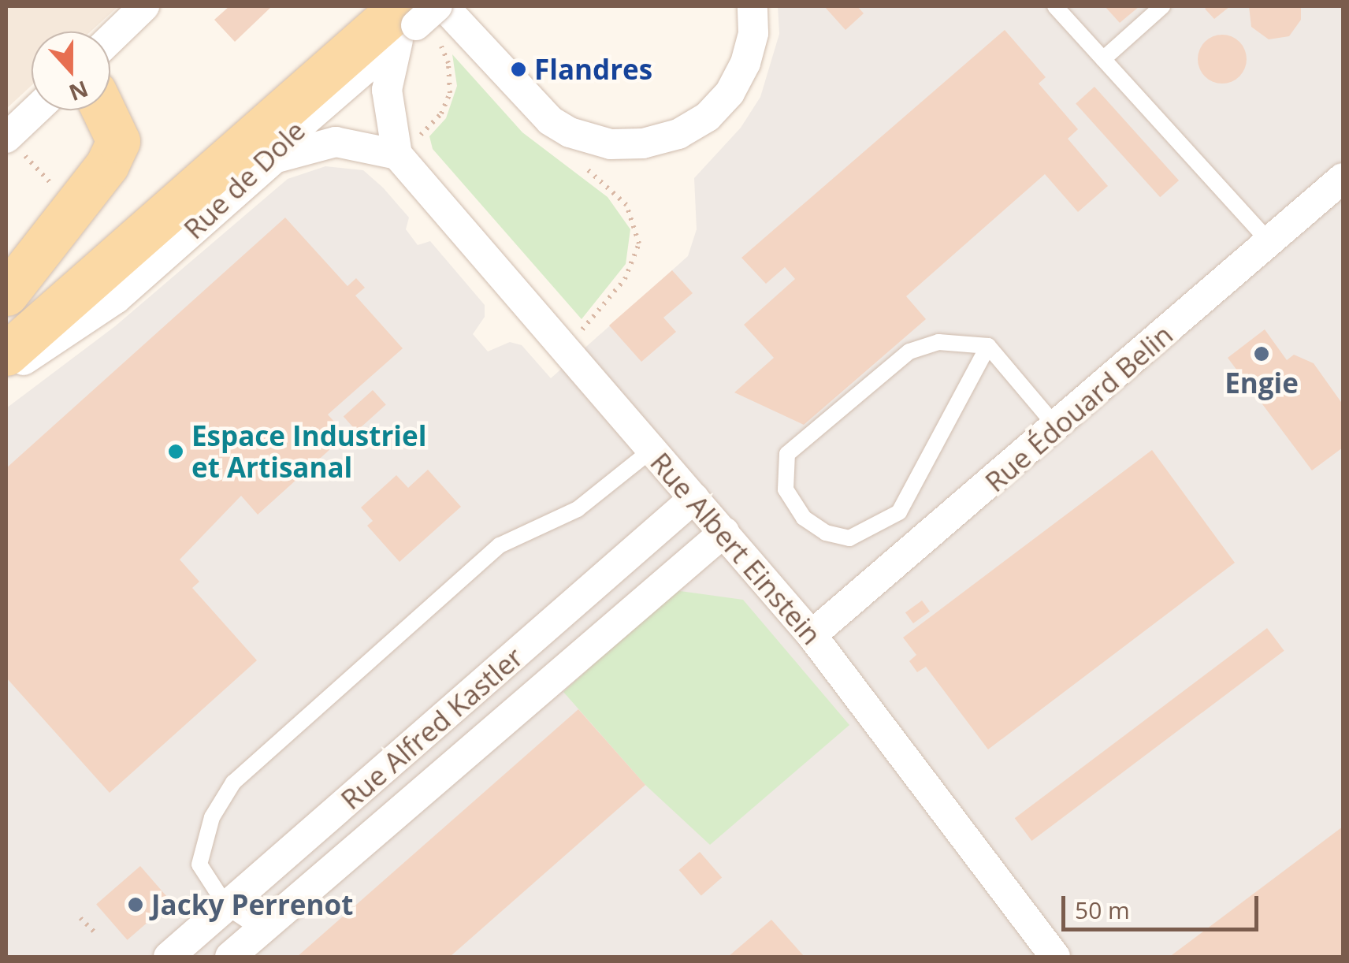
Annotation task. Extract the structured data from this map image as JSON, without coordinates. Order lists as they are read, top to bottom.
{
  "streets": {
    "main road": ["Rue de Dole"],
    "street": ["Rue Édouard Belin", "Rue Albert Einstein", "Rue Alfred Kastler"]
  },
  "crossings": [
    ["Rue Édouard Belin", "Rue Albert Einstein"],
    ["Rue Albert Einstein", "Rue Alfred Kastler"]
  ],
  "places": [
    "Flandres",
    "Engie",
    "Espace Industriel et Artisanal",
    "Jacky Perrenot"
  ],
  "scale_bar": "50 m",
  "north": "bottom"
}
